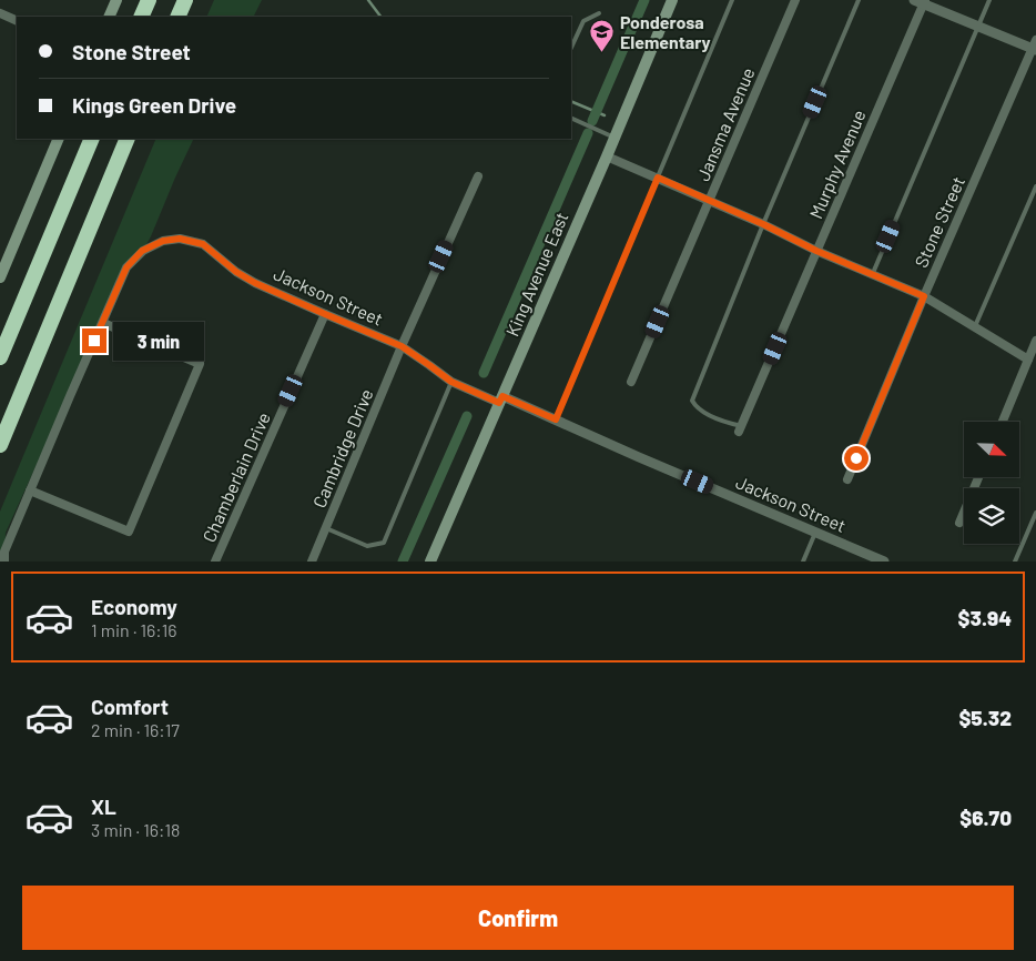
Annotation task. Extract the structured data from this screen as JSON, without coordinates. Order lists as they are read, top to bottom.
{
  "streets": {
    "main road": ["King Avenue East"],
    "street": [
      "Jansma Avenue",
      "Murphy Avenue",
      "Stone Street",
      "Jackson Street",
      "Cambridge Drive",
      "Chamberlain Drive"
    ]
  },
  "crossings": [
    ["King Avenue East", "Jackson Street"],
    ["Jackson Street", "Cambridge Drive"],
    ["Jackson Street", "Chamberlain Drive"]
  ],
  "places": {
    "school or university": ["Ponderosa Elementary"]
  },
  "north": "bottom right",
  "page": {
    "banner": ["Stone Street", "Kings Green Drive"],
    "bubble": "3 min",
    "list": [
      {
        "name": "Economy",
        "note": "1 min · 16:16",
        "value": "$3.94"
      },
      {
        "name": "Comfort",
        "note": "2 min · 16:17",
        "value": "$5.32"
      },
      {
        "name": "XL",
        "note": "3 min · 16:18",
        "value": "$6.70"
      }
    ],
    "buttons": "Confirm"
  }
}
